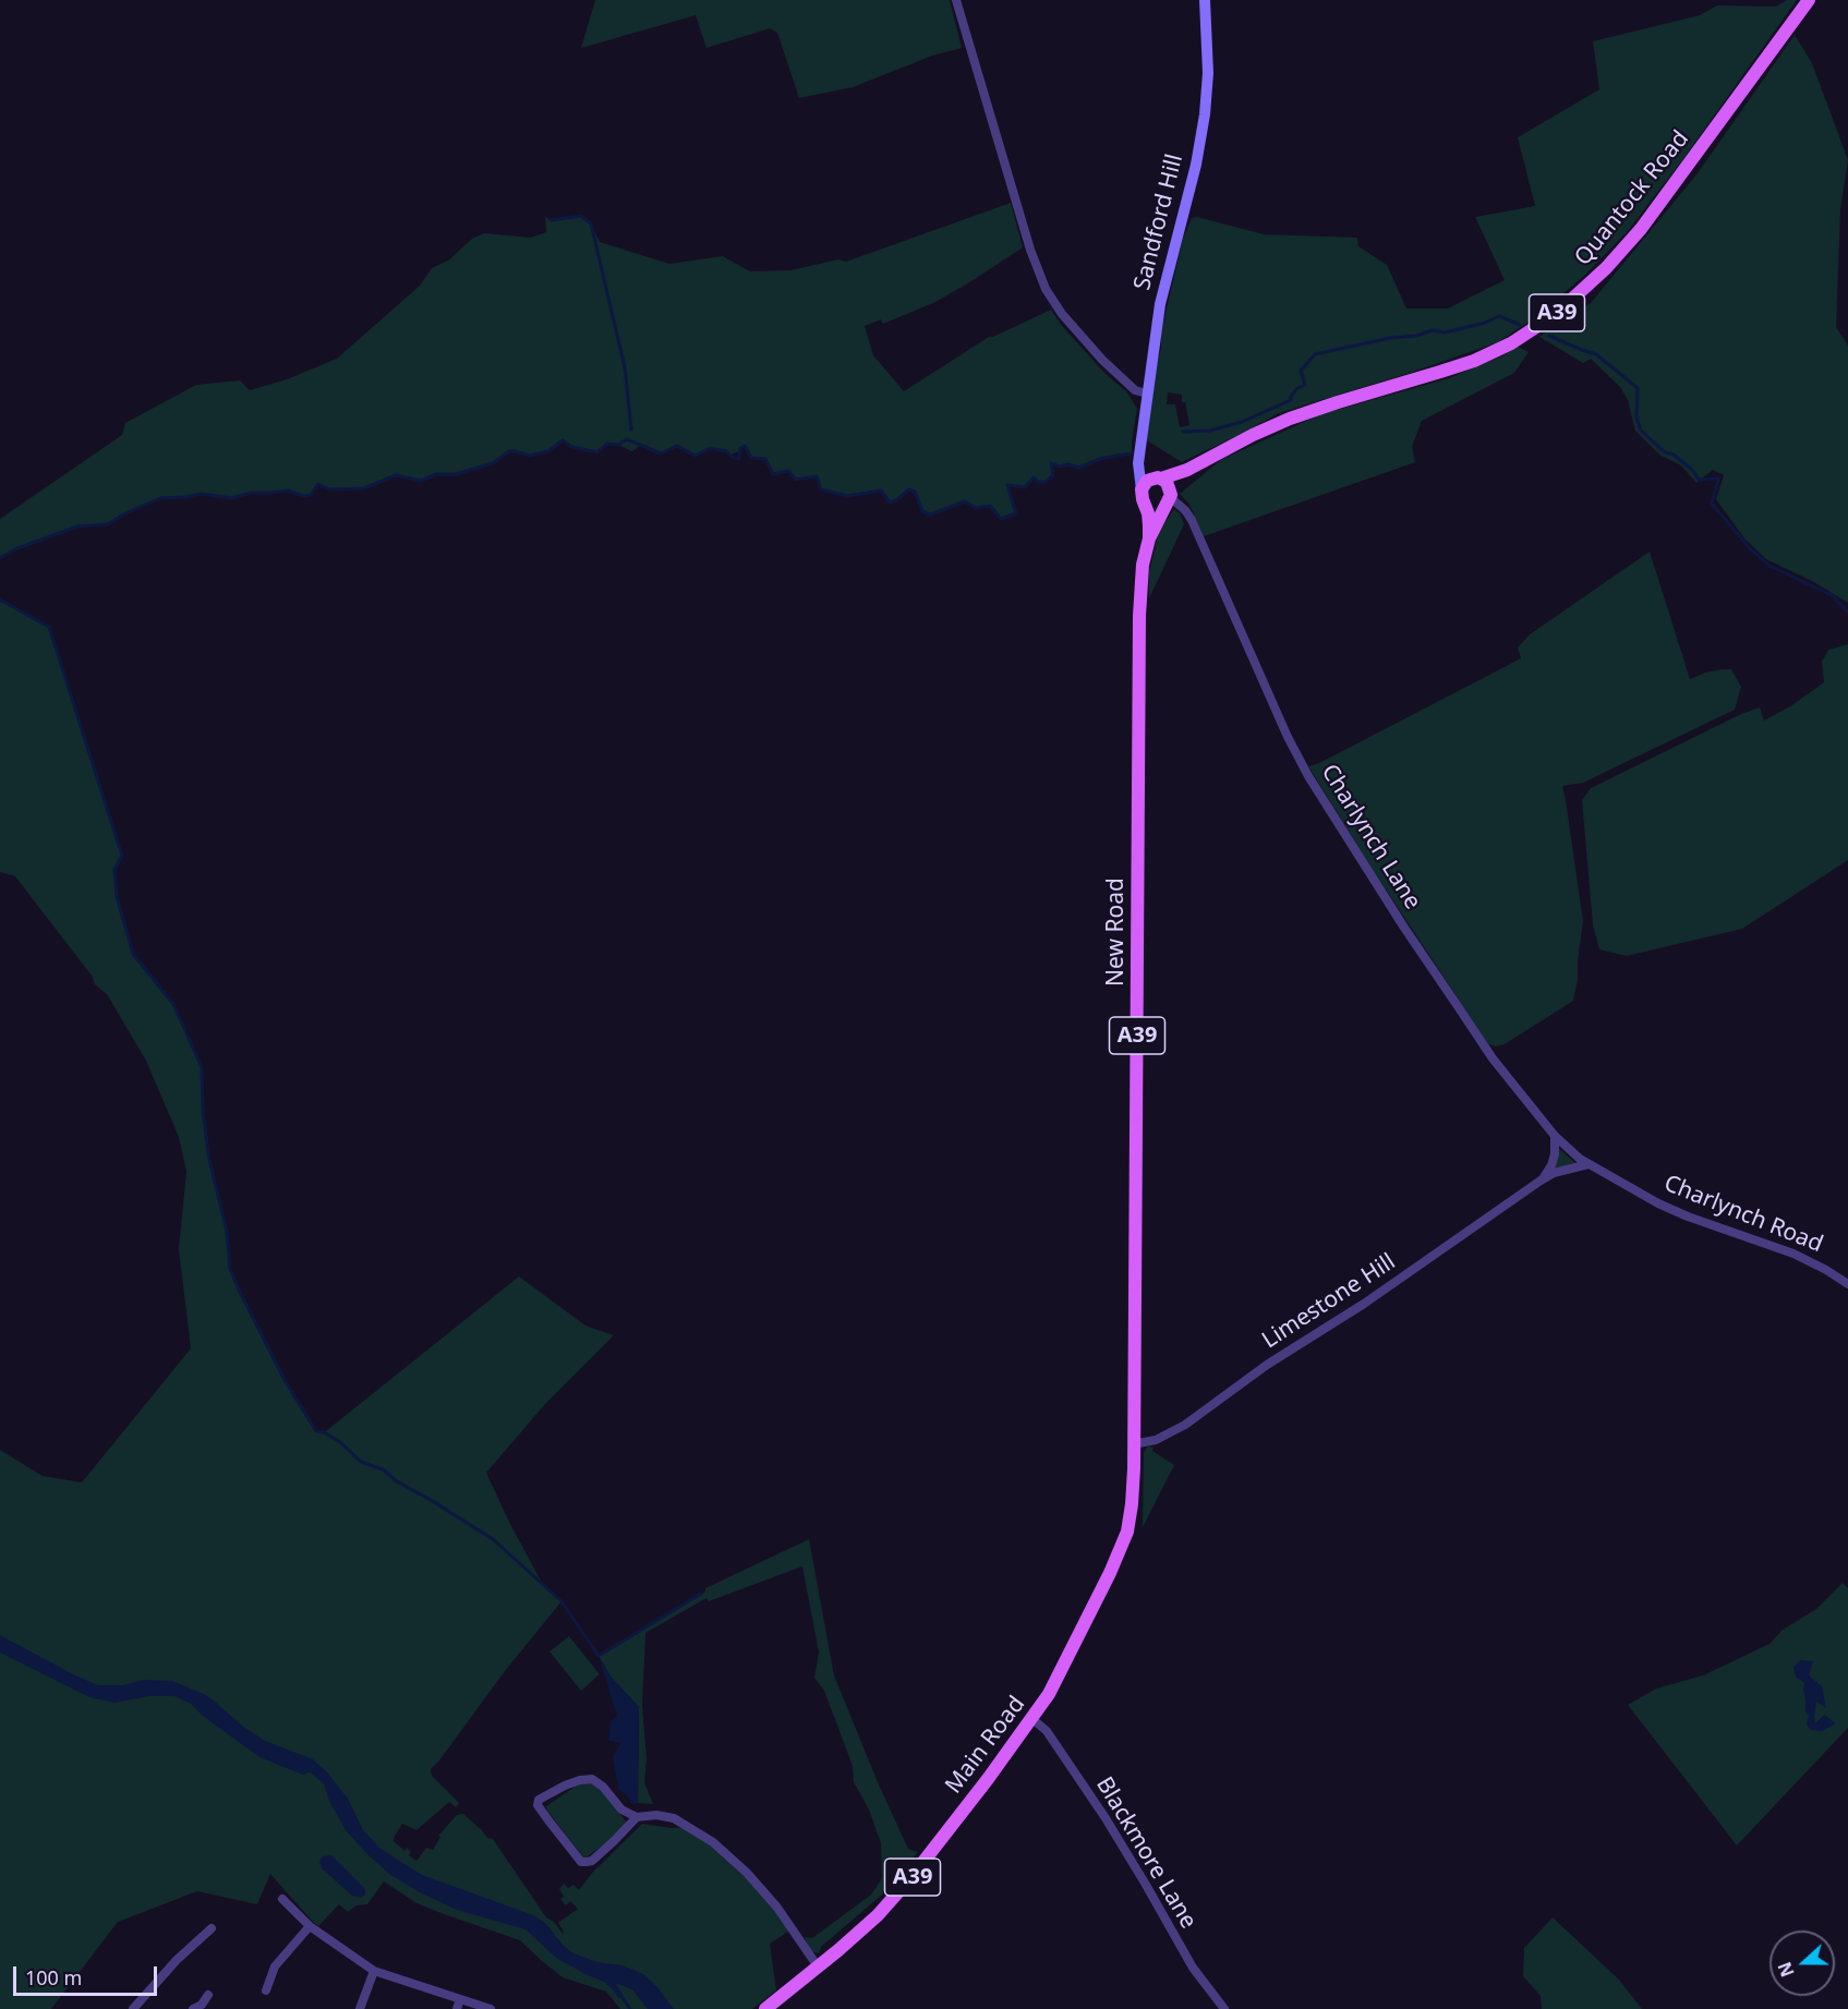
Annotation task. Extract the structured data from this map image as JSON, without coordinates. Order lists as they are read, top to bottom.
{
  "streets": {
    "main road": [
      "Quantock Road",
      "Sandford Hill",
      "A39",
      "New Road",
      "Main Road"
    ],
    "street": [
      "Charlynch Lane",
      "Charlynch Road",
      "Limestone Hill",
      "Blackmore Lane"
    ]
  },
  "crossings": [
    ["Quantock Road", "Sandford Hill"],
    ["Quantock Road", "A39"],
    ["Quantock Road", "Charlynch Lane"],
    ["Quantock Road", "New Road"],
    ["Sandford Hill", "A39"],
    ["Sandford Hill", "Charlynch Lane"],
    ["Sandford Hill", "New Road"],
    ["A39", "Charlynch Lane"],
    ["A39", "New Road"],
    ["Charlynch Lane", "New Road"],
    ["Charlynch Lane", "Charlynch Road"],
    ["Charlynch Lane", "Limestone Hill"],
    ["New Road", "Limestone Hill"],
    ["New Road", "Main Road"],
    ["Charlynch Road", "Limestone Hill"],
    ["Limestone Hill", "Main Road"],
    ["Main Road", "Blackmore Lane"]
  ],
  "scale_bar": "100 m",
  "north": "left"
}
